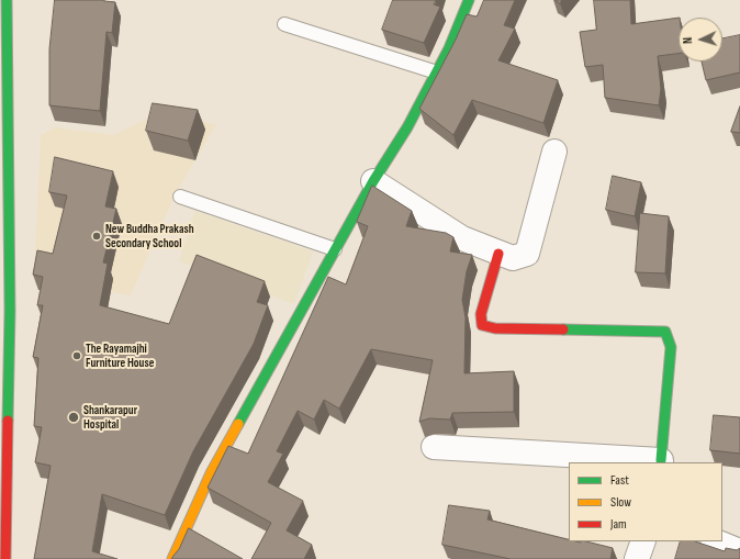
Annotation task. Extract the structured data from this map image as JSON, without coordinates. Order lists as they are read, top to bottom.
{
  "places": ["New Buddha Prakash Secondary School", "The Rayamajhi Furniture House", "Shankarapur Hospital"],
  "legend": ["Fast", "Slow", "Jam"],
  "north": "left"
}
